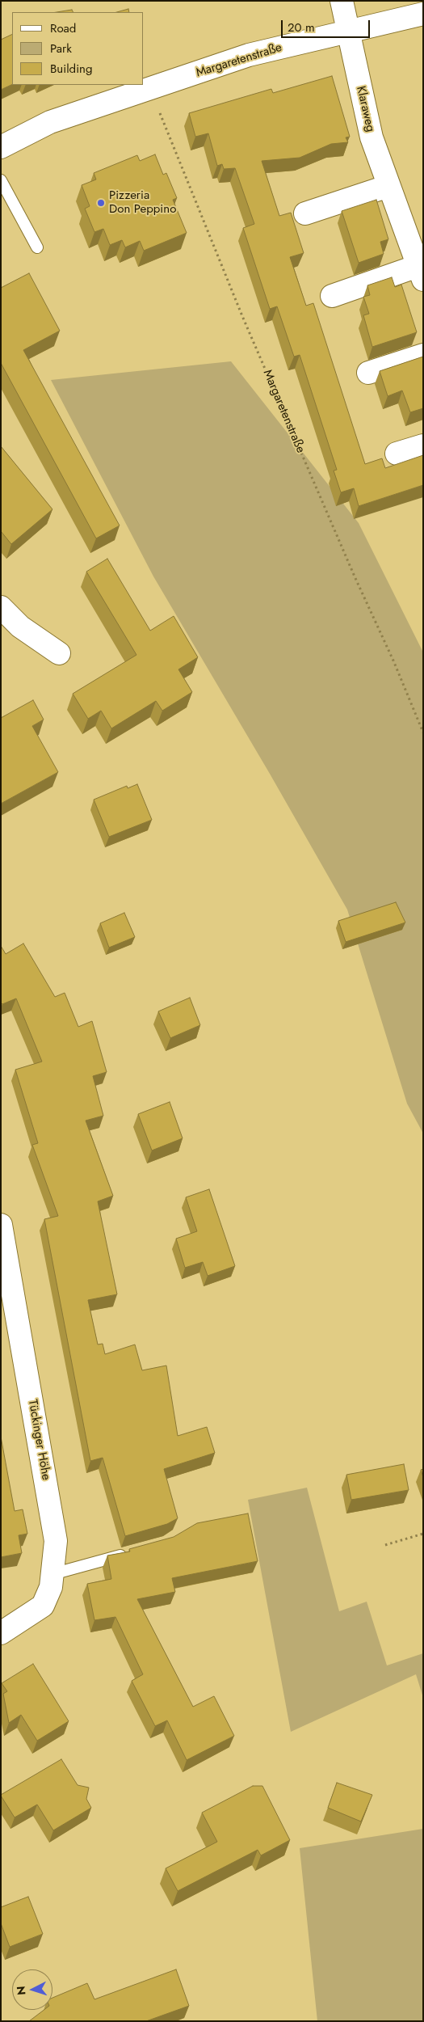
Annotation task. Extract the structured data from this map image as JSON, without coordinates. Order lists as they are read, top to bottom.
{
  "streets": {
    "street": ["Margaretenstraße", "Klaraweg", "Tückinger Höhe"]
  },
  "crossings": [
    ["Margaretenstraße", "Klaraweg"]
  ],
  "places": ["Pizzeria Don Peppino"],
  "legend": ["Road", "Park", "Building"],
  "scale_bar": "20 m",
  "north": "left"
}
